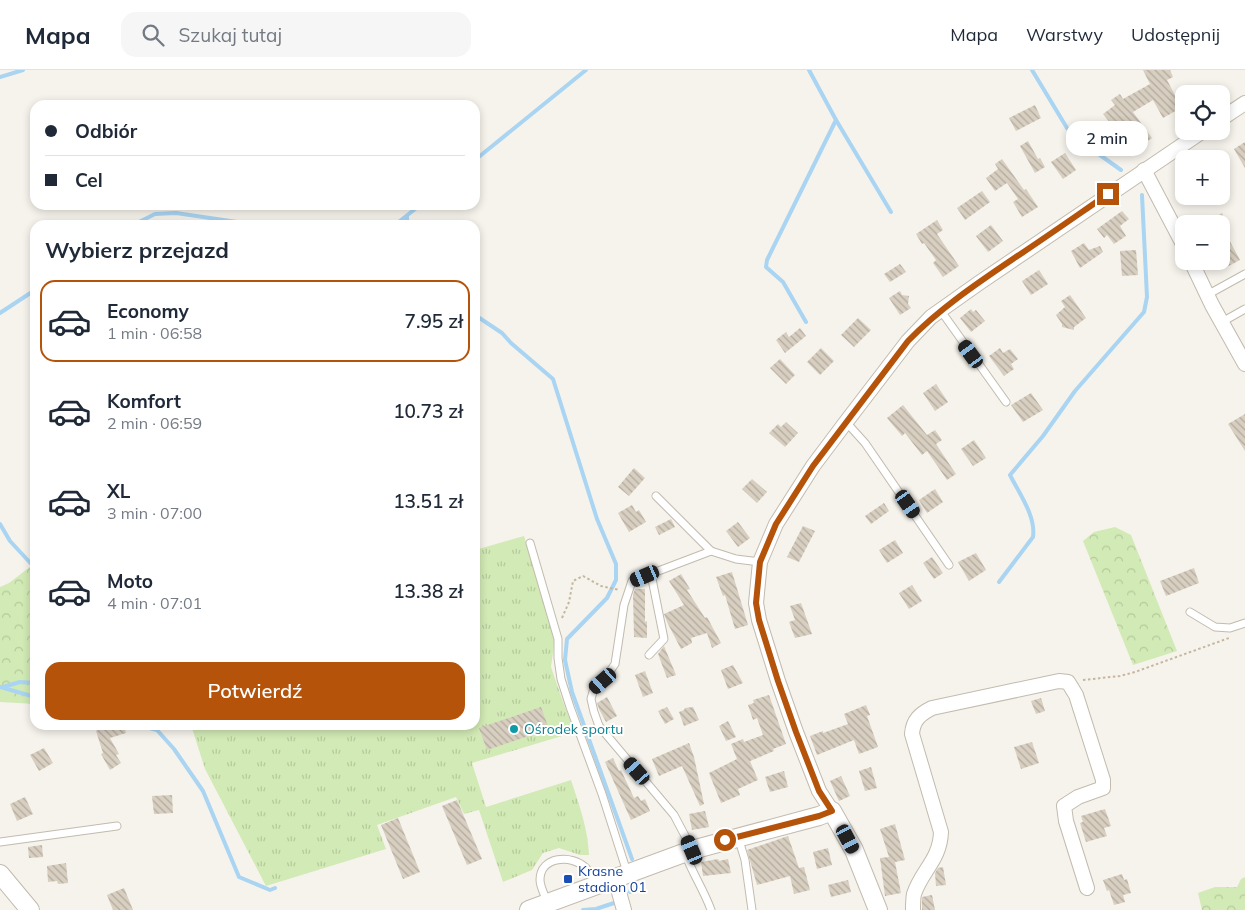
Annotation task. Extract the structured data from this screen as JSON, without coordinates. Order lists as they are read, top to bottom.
{
  "places": {
    "other": ["Ośrodek sportu"],
    "transit": ["Krasne stadion 01"]
  },
  "page": {
    "header": "Mapa",
    "search": "Szukaj tutaj",
    "nav": ["Mapa", "Warstwy", "Udostępnij"],
    "map_buttons": ["+", "−"],
    "banner": ["Odbiór", "Cel"],
    "bubble": "2 min",
    "heading": "Wybierz przejazd",
    "list": [
      {
        "name": "Economy",
        "note": "1 min · 06:58",
        "value": "7.95 zł"
      },
      {
        "name": "Komfort",
        "note": "2 min · 06:59",
        "value": "10.73 zł"
      },
      {
        "name": "XL",
        "note": "3 min · 07:00",
        "value": "13.51 zł"
      },
      {
        "name": "Moto",
        "note": "4 min · 07:01",
        "value": "13.38 zł"
      }
    ],
    "buttons": "Potwierdź"
  }
}
